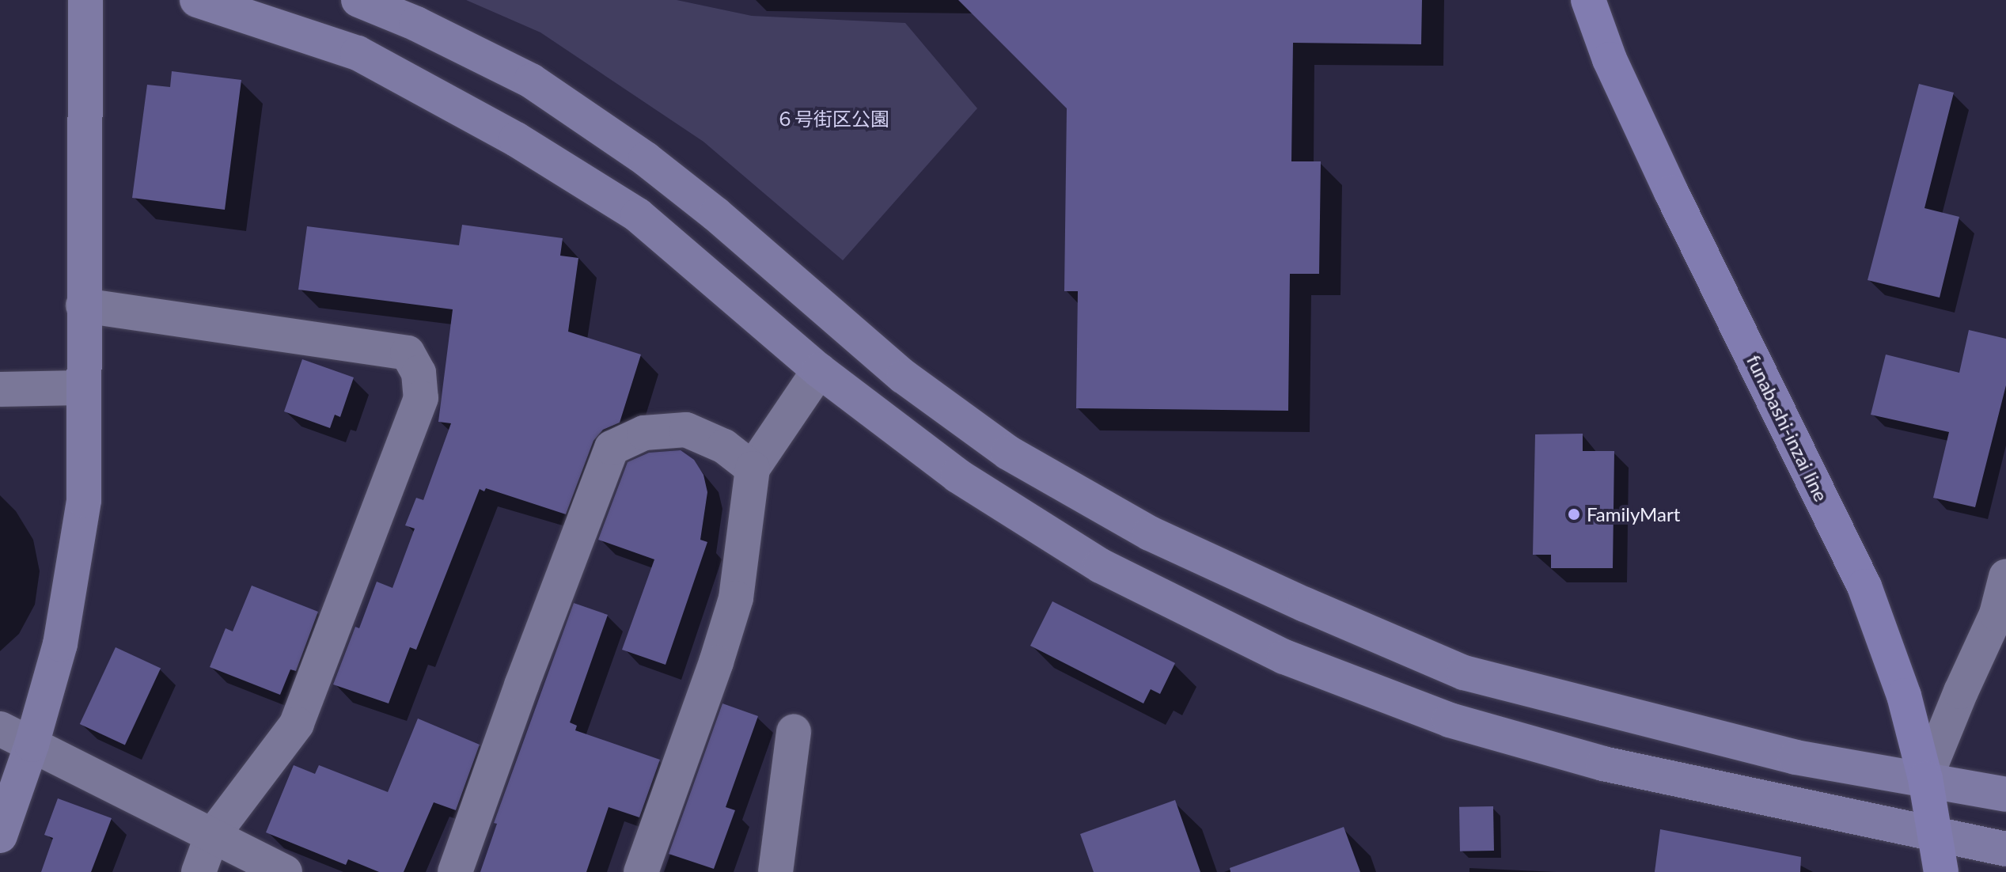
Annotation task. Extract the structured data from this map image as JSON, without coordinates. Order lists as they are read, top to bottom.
{
  "streets": {
    "main road": ["funabashi-inzai line"]
  },
  "parks": ["６号街区公園"],
  "places": ["FamilyMart"]
}
